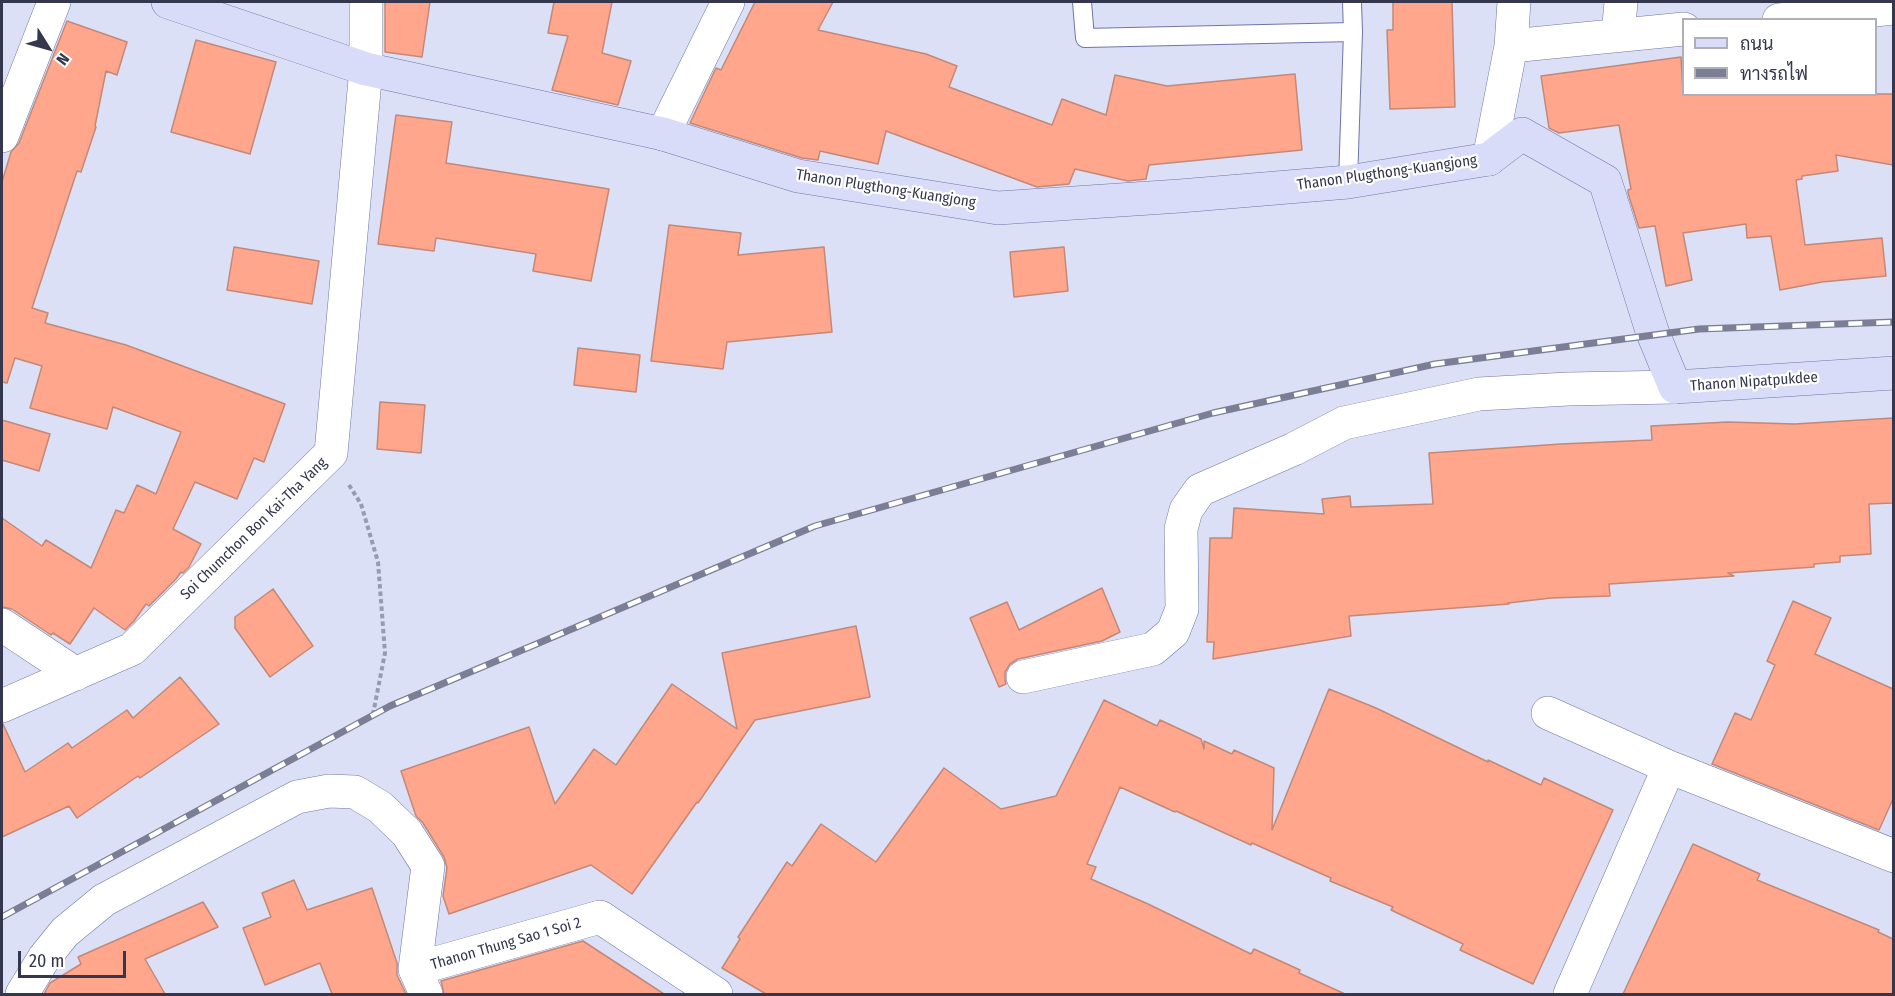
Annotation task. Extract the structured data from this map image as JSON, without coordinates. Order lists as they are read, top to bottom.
{
  "streets": {
    "street": [
      "Thanon Plugthong-Kuangjong",
      "Thanon Nipatpukdee",
      "Soi Chumchon Bon Kai-Tha Yang",
      "Thanon Thung Sao 1 Soi 2"
    ]
  },
  "crossings": [
    ["Thanon Plugthong-Kuangjong", "Thanon Nipatpukdee"],
    ["Thanon Plugthong-Kuangjong", "Soi Chumchon Bon Kai-Tha Yang"]
  ],
  "legend": ["ถนน", "ทางรถไฟ"],
  "scale_bar": "20 m",
  "north": "bottom right"
}
